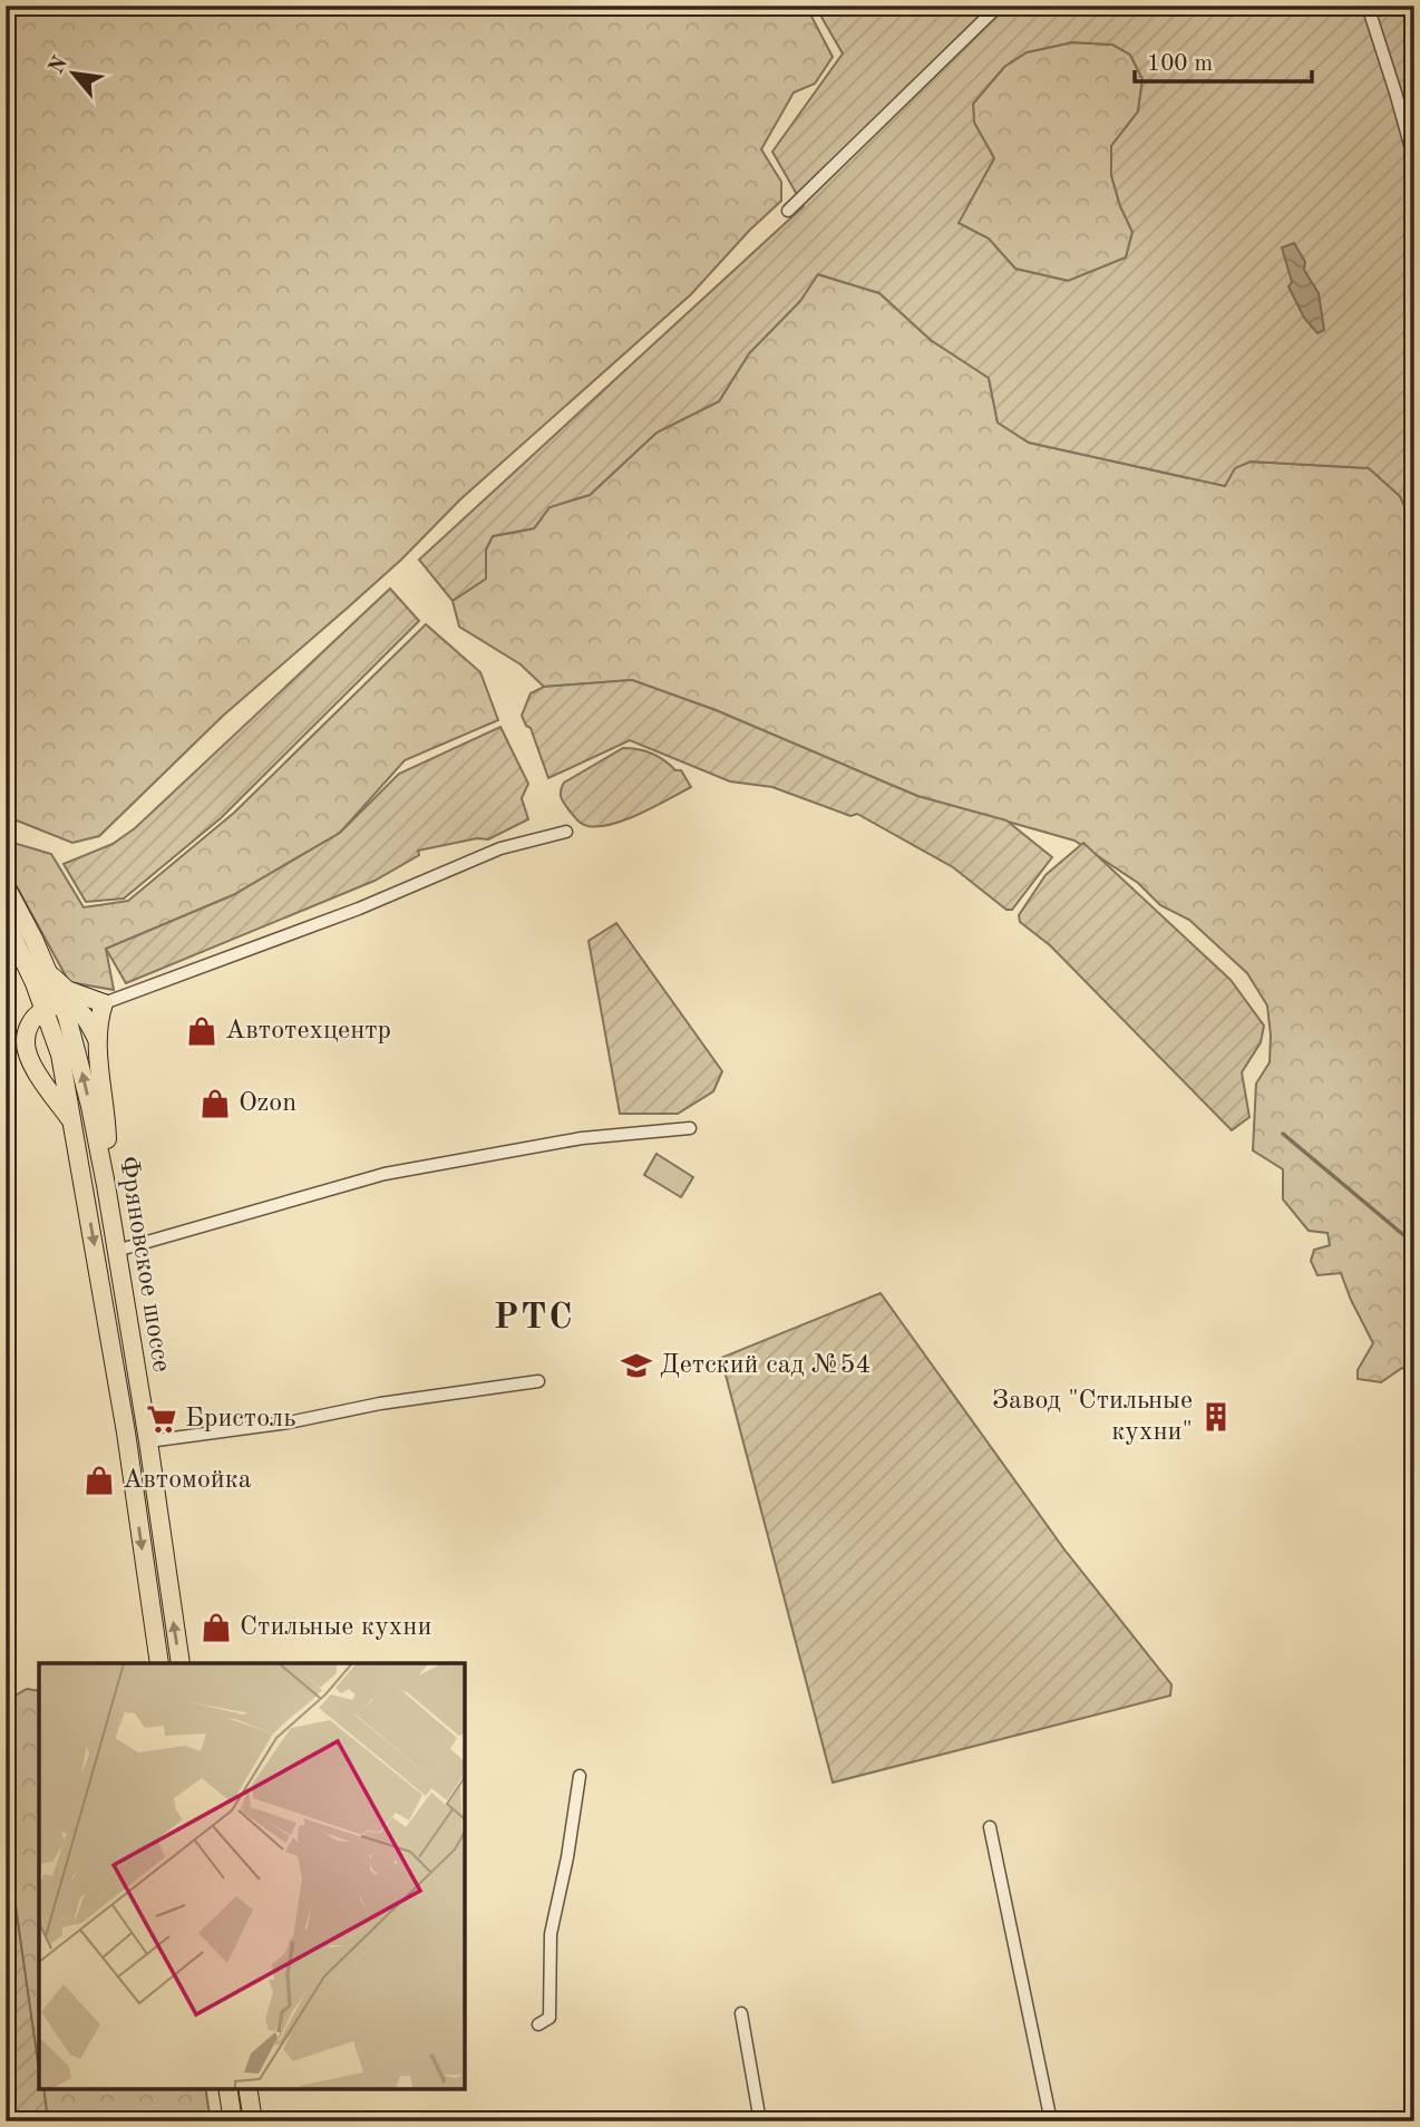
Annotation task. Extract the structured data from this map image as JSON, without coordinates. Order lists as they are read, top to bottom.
{
  "streets": {
    "main road": ["Фряновское шоссе"]
  },
  "districts": ["РТС"],
  "places": {
    "shop": [
      "Автотехцентр",
      "Ozon",
      "Автомойка",
      "Стильные кухни"
    ],
    "school or university": ["Детский сад №54"],
    "building": ["Завод \"Стильные кухни\""],
    "supermarket": ["Бристоль"]
  },
  "scale_bar": "100 m",
  "north": "top left"
}
